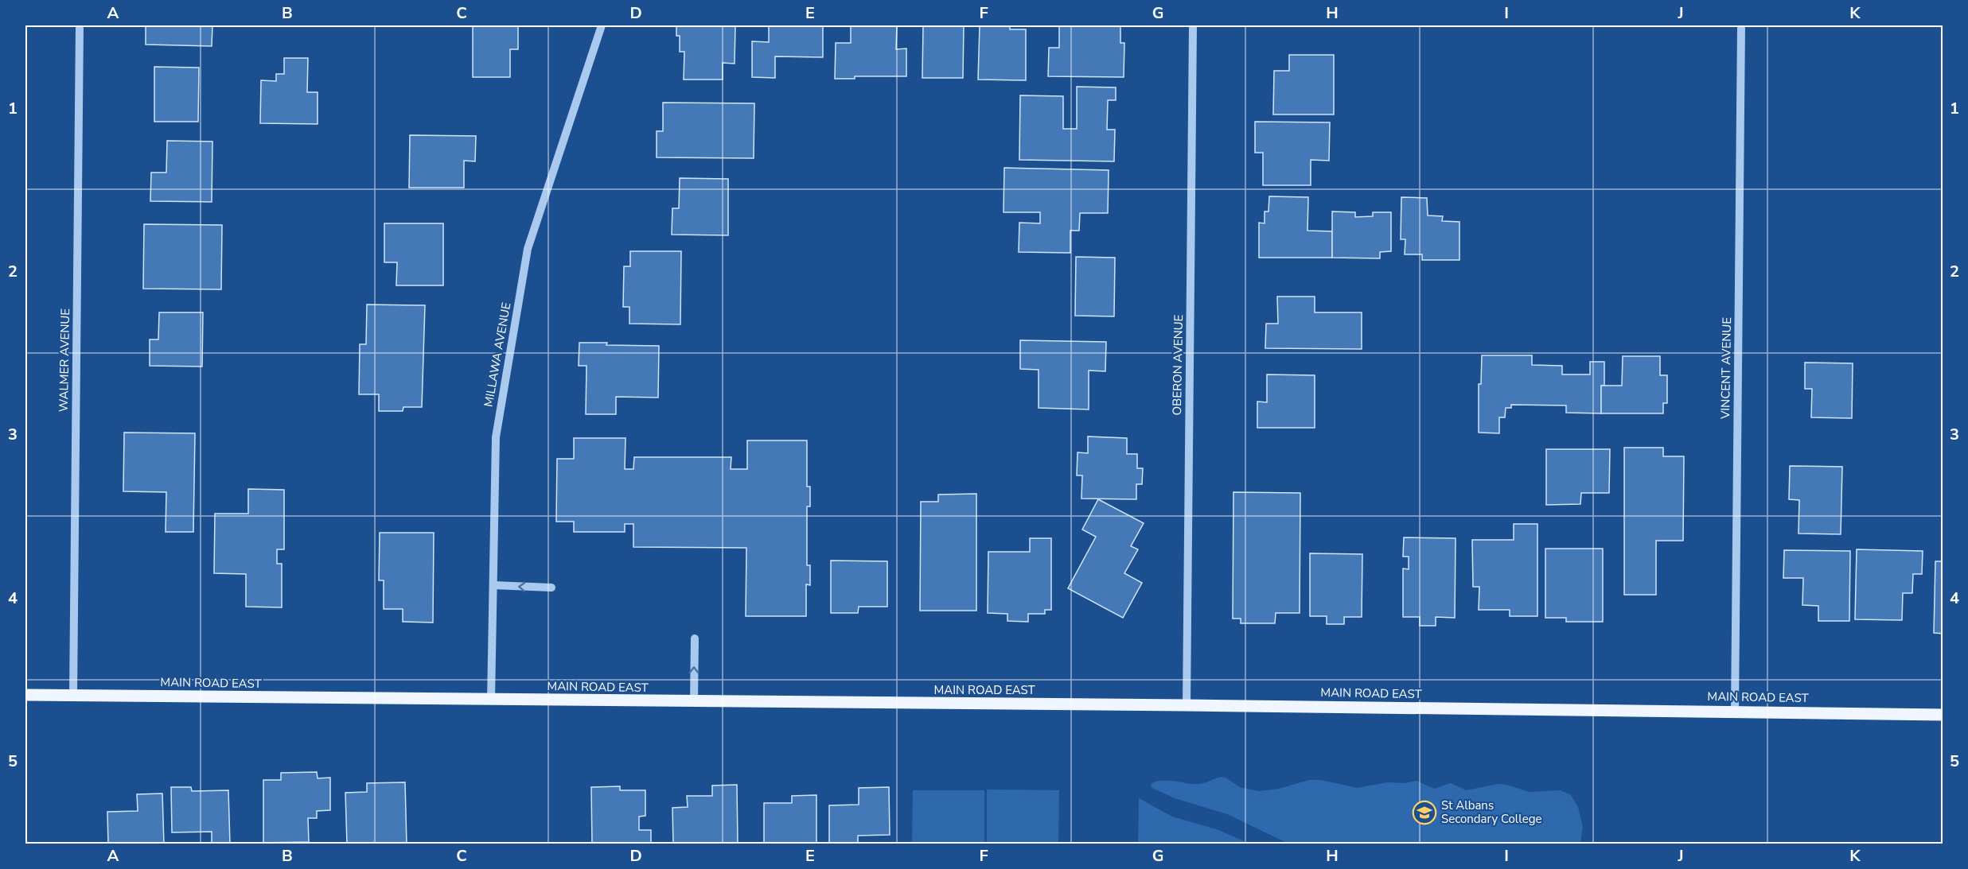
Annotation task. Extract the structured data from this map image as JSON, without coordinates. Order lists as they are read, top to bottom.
{
  "streets": {
    "main road": ["MAIN ROAD EAST"],
    "street": [
      "MILLAWA AVENUE",
      "WALMER AVENUE",
      "OBERON AVENUE",
      "VINCENT AVENUE"
    ]
  },
  "crossings": [
    ["MILLAWA AVENUE", "MAIN ROAD EAST"],
    ["WALMER AVENUE", "MAIN ROAD EAST"],
    ["OBERON AVENUE", "MAIN ROAD EAST"],
    ["VINCENT AVENUE", "MAIN ROAD EAST"]
  ],
  "places": {
    "school or university": ["St Albans Secondary College"]
  },
  "grid": {
    "columns": [
      "A",
      "B",
      "C",
      "D",
      "E",
      "F",
      "G",
      "H",
      "I",
      "J",
      "K"
    ],
    "rows": [
      "1",
      "2",
      "3",
      "4",
      "5"
    ]
  }
}
